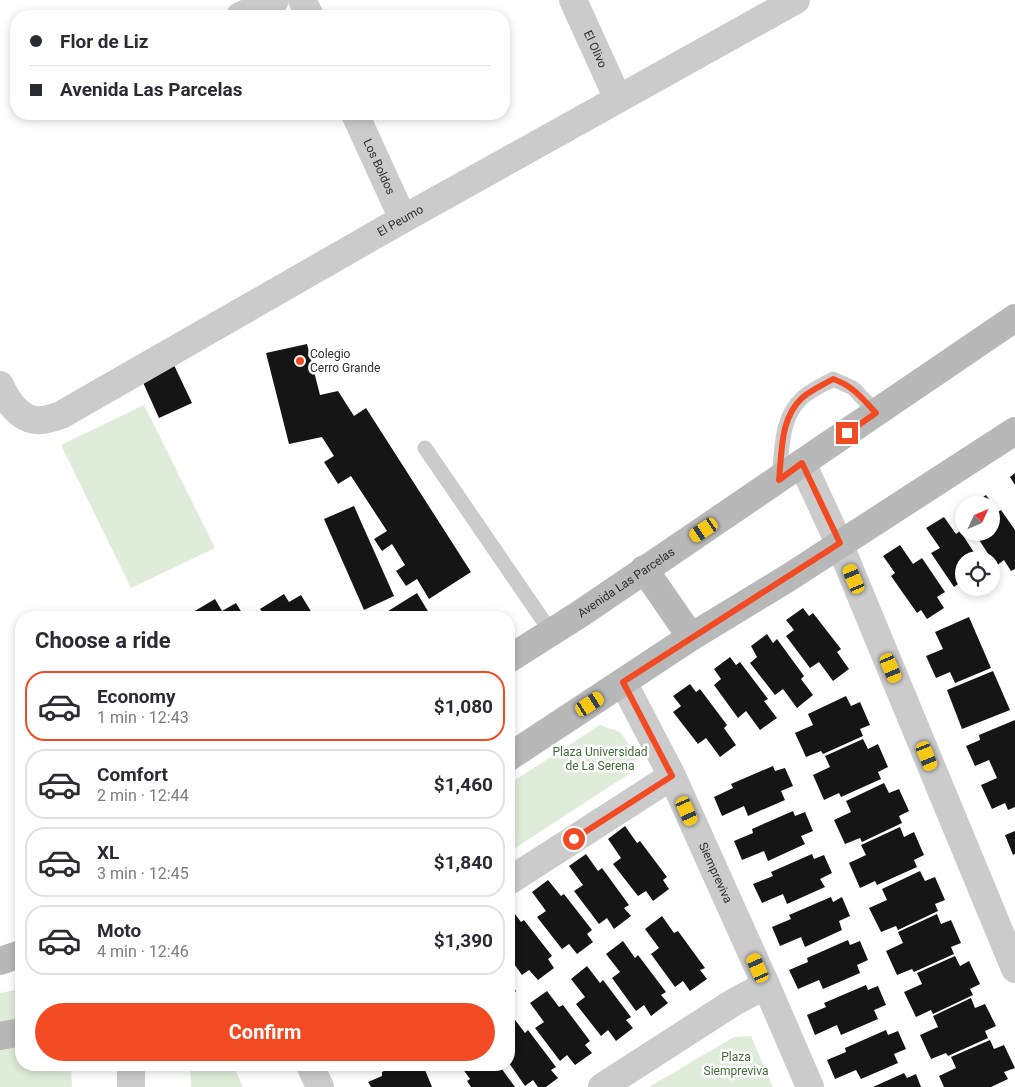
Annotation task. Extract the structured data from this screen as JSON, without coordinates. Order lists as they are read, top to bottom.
{
  "streets": {
    "main road": ["Avenida Las Parcelas"],
    "street": [
      "El Olivo",
      "Los Boldos",
      "El Peumo",
      "Siempreviva"
    ]
  },
  "crossings": [
    ["El Olivo", "El Peumo"],
    ["Los Boldos", "El Peumo"]
  ],
  "parks": ["Plaza Universidad de La Serena", "Plaza Siempreviva"],
  "places": ["Colegio Cerro Grande"],
  "north": "top right",
  "page": {
    "banner": ["Flor de Liz", "Avenida Las Parcelas"],
    "heading": "Choose a ride",
    "list": [
      {
        "name": "Economy",
        "note": "1 min · 12:43",
        "value": "$1,080"
      },
      {
        "name": "Comfort",
        "note": "2 min · 12:44",
        "value": "$1,460"
      },
      {
        "name": "XL",
        "note": "3 min · 12:45",
        "value": "$1,840"
      },
      {
        "name": "Moto",
        "note": "4 min · 12:46",
        "value": "$1,390"
      }
    ],
    "buttons": "Confirm"
  }
}
